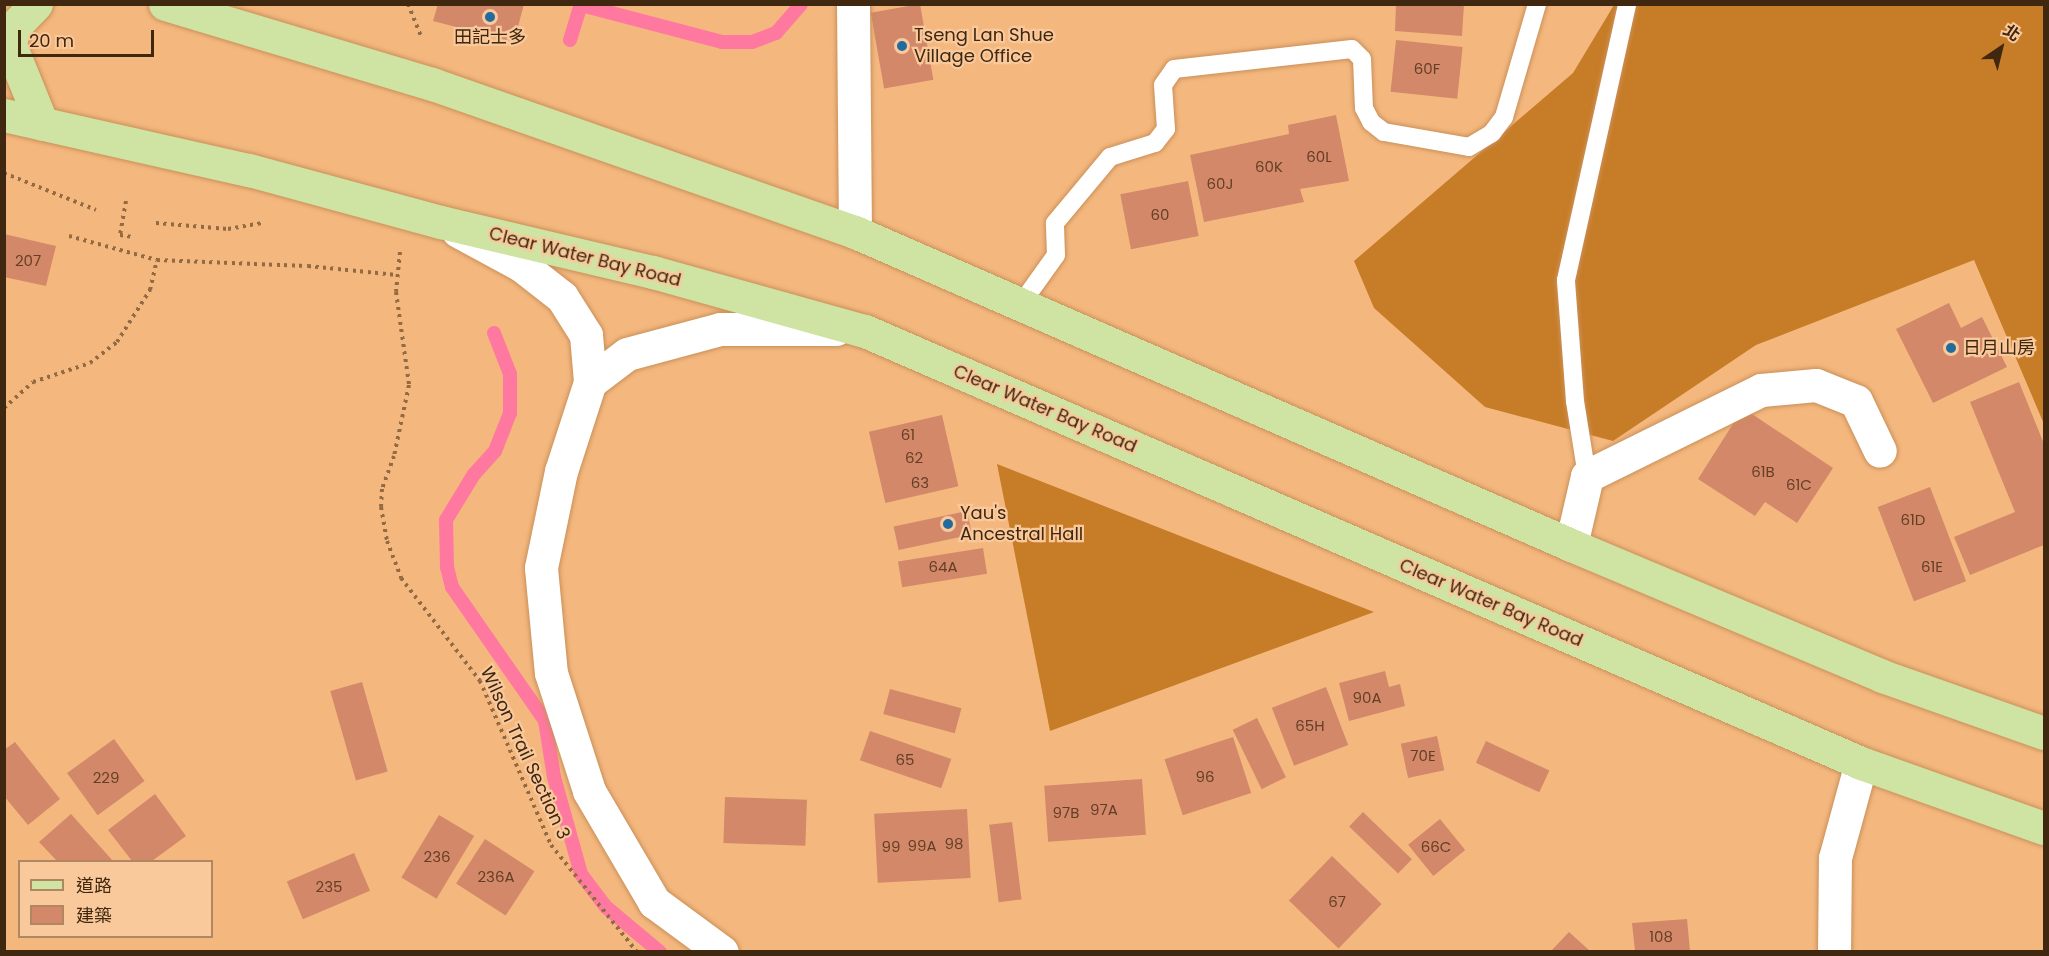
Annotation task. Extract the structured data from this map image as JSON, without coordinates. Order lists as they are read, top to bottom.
{
  "streets": {
    "main road": ["Clear Water Bay Road"],
    "path": ["Wilson Trail Section 3"]
  },
  "places": [
    "田記士多",
    "Tseng Lan Shue Village Office",
    "日月山房",
    "Yau's Ancestral Hall"
  ],
  "house_numbers": [
    "60F",
    "60L",
    "60K",
    "60J",
    "60",
    "207",
    "61",
    "62",
    "61B",
    "63",
    "61C",
    "61D",
    "64A",
    "61E",
    "90A",
    "65H",
    "70E",
    "65",
    "96",
    "229",
    "97A",
    "97B",
    "98",
    "99A",
    "99",
    "66C",
    "236",
    "236A",
    "235",
    "67",
    "108"
  ],
  "legend": ["道路", "建築"],
  "scale_bar": "20 m",
  "north": "top right"
}
